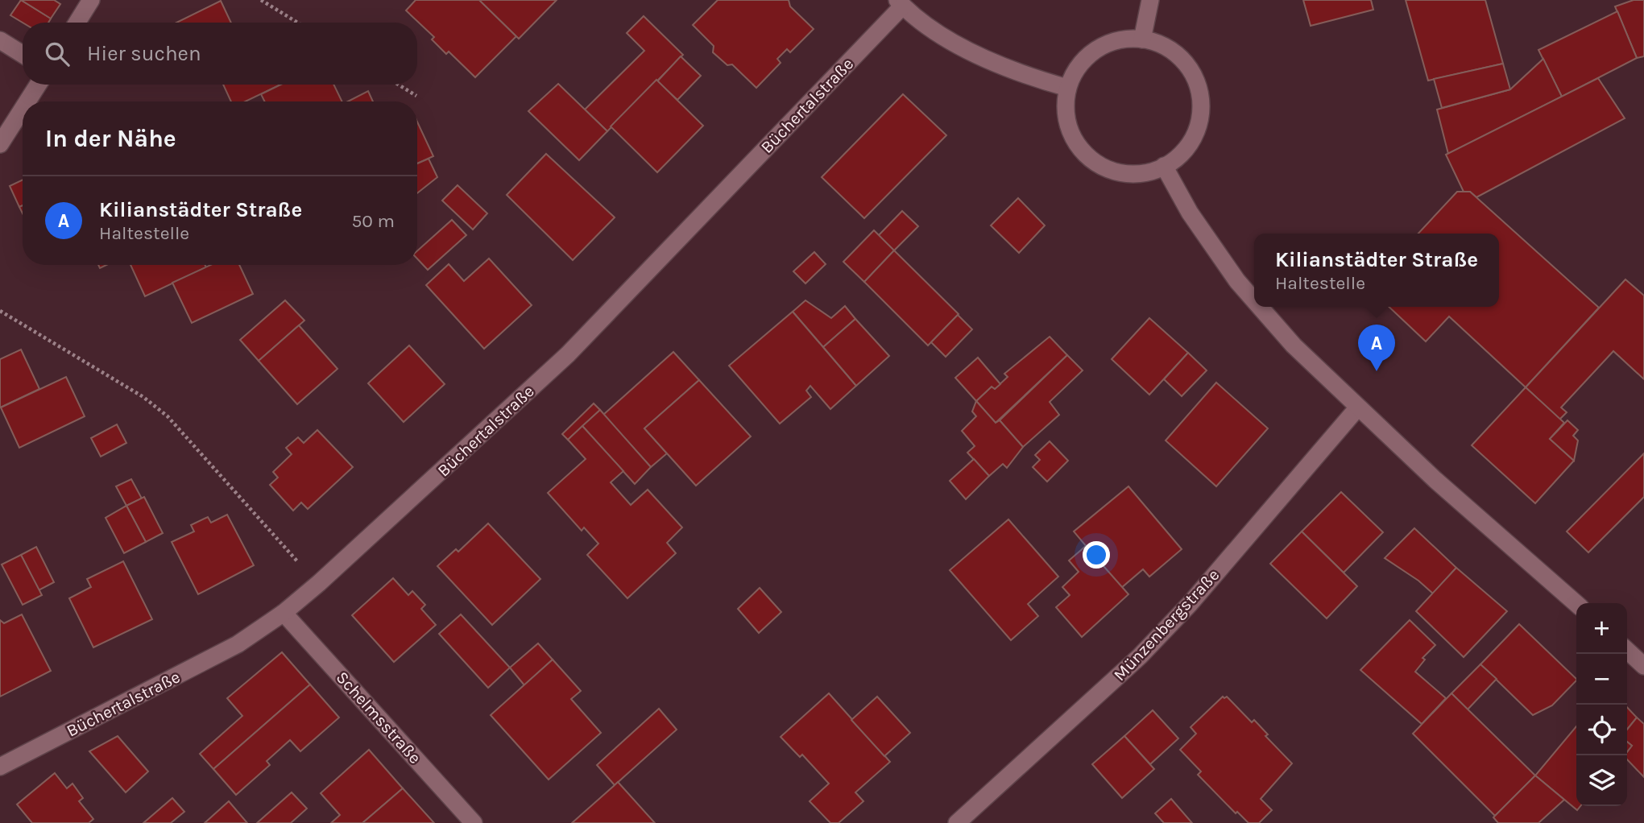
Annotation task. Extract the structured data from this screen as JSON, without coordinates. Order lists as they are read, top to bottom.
{
  "streets": {
    "street": ["Büchertalstraße", "Münzenbergstraße", "Schelmsstraße"]
  },
  "crossings": [
    ["Büchertalstraße", "Schelmsstraße"]
  ],
  "page": {
    "search": "Hier suchen",
    "heading": "In der Nähe",
    "list": [
      {
        "mark": "A",
        "name": "Kilianstädter Straße",
        "note": "Haltestelle",
        "value": "50 m"
      }
    ],
    "popup": ["Kilianstädter Straße", "Haltestelle"],
    "pins": "A",
    "map_buttons": ["+", "−"]
  }
}
